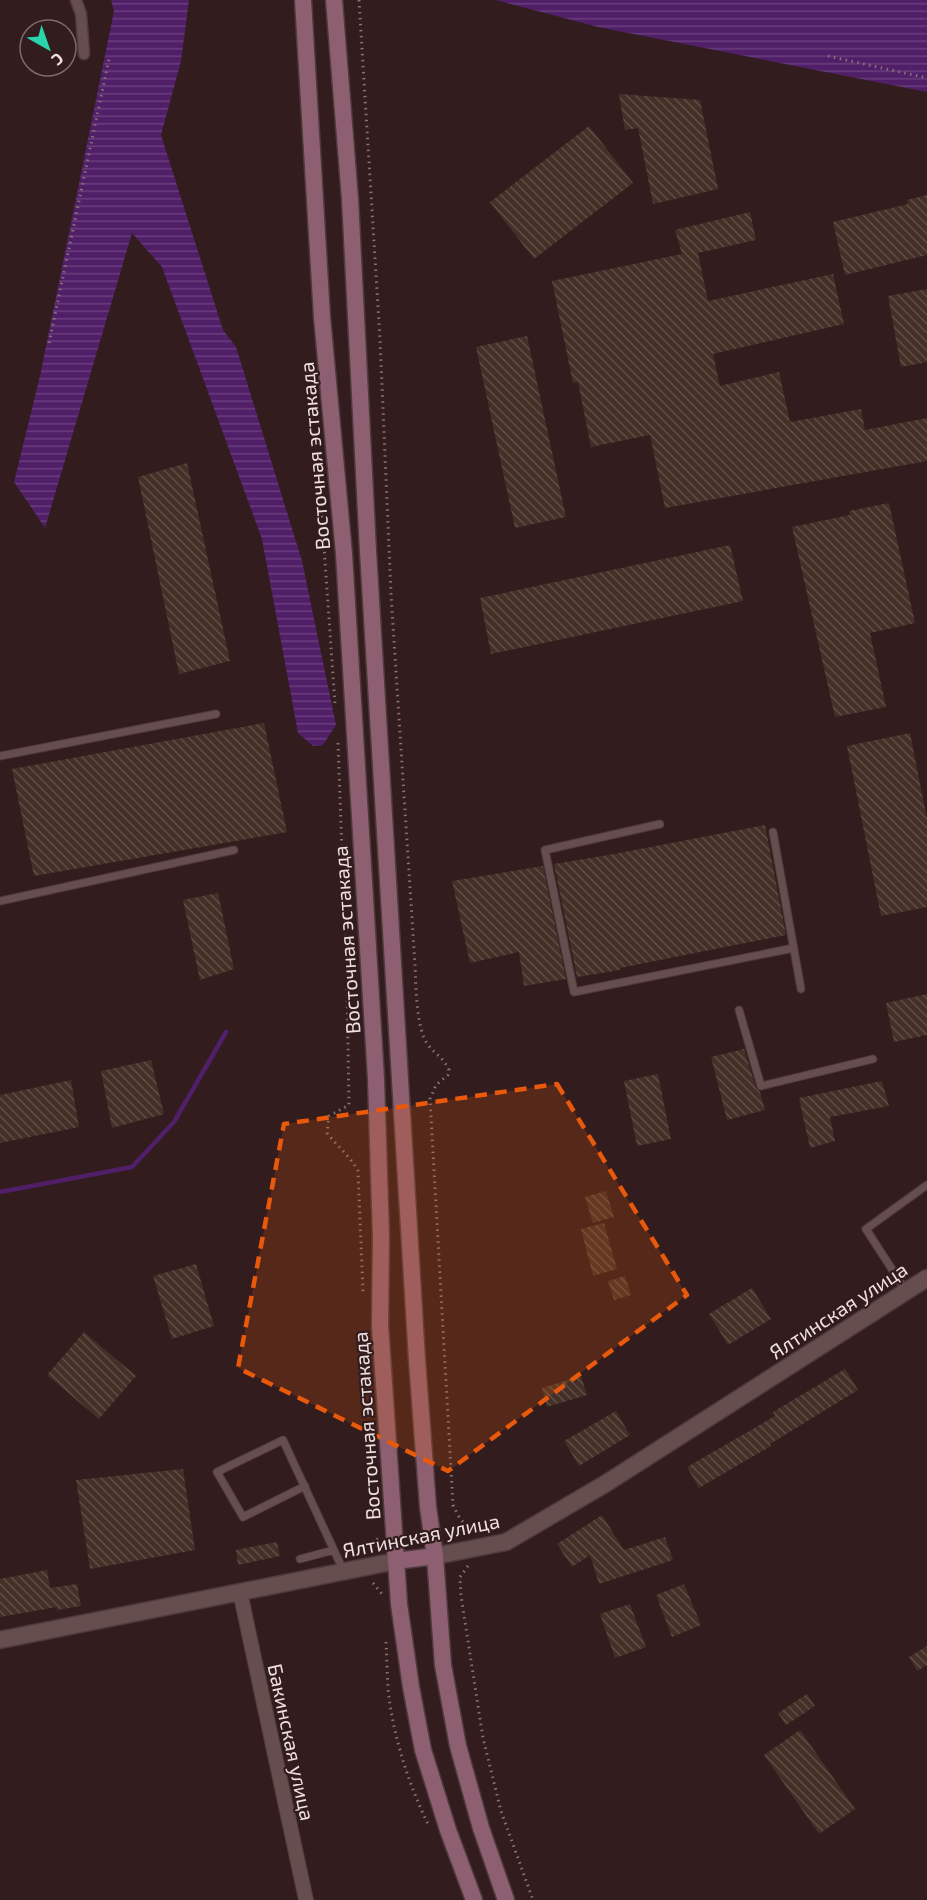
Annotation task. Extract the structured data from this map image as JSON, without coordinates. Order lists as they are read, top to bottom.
{
  "streets": {
    "main road": ["Восточная эстакада", "Ялтинская улица"],
    "street": ["Бакинская улица"]
  },
  "crossings": [
    ["Восточная эстакада", "Ялтинская улица"],
    ["Ялтинская улица", "Бакинская улица"]
  ],
  "north": "bottom right"
}
